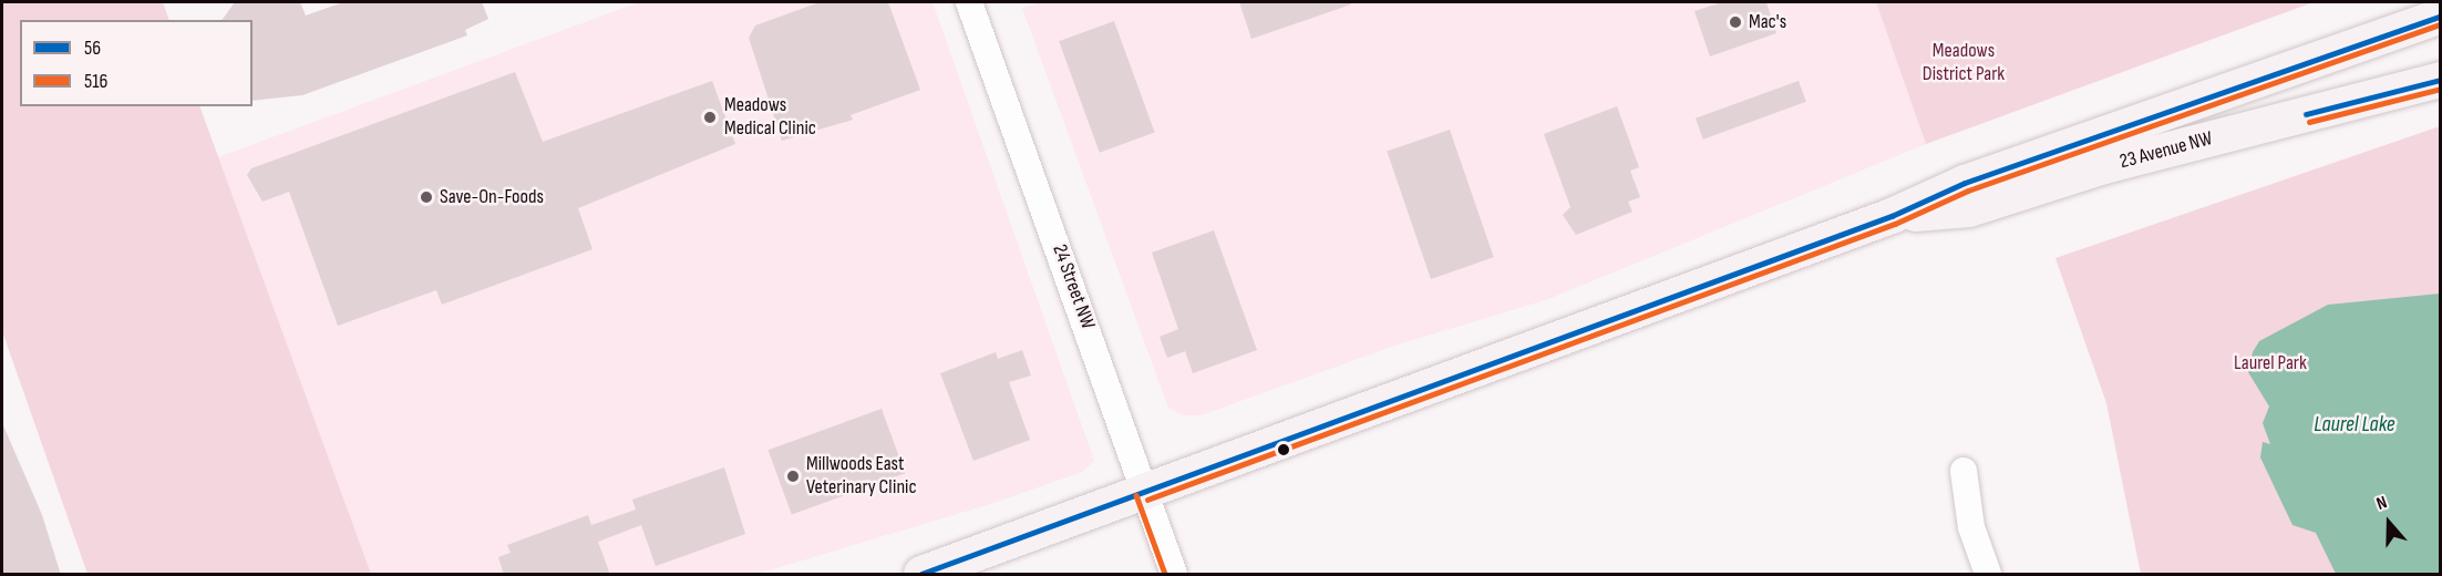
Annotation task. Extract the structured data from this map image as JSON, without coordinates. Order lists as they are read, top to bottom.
{
  "streets": {
    "main road": ["23 Avenue NW"],
    "street": ["24 Street NW"]
  },
  "crossings": [
    ["23 Avenue NW", "24 Street NW"]
  ],
  "water": ["Laurel Lake"],
  "parks": ["Meadows District Park", "Laurel Park"],
  "places": [
    "Mac's",
    "Meadows Medical Clinic",
    "Save-On-Foods",
    "Millwoods East Veterinary Clinic"
  ],
  "lines": ["transit line 56", "transit line 516"],
  "legend": ["56", "516"],
  "north": "top"
}
